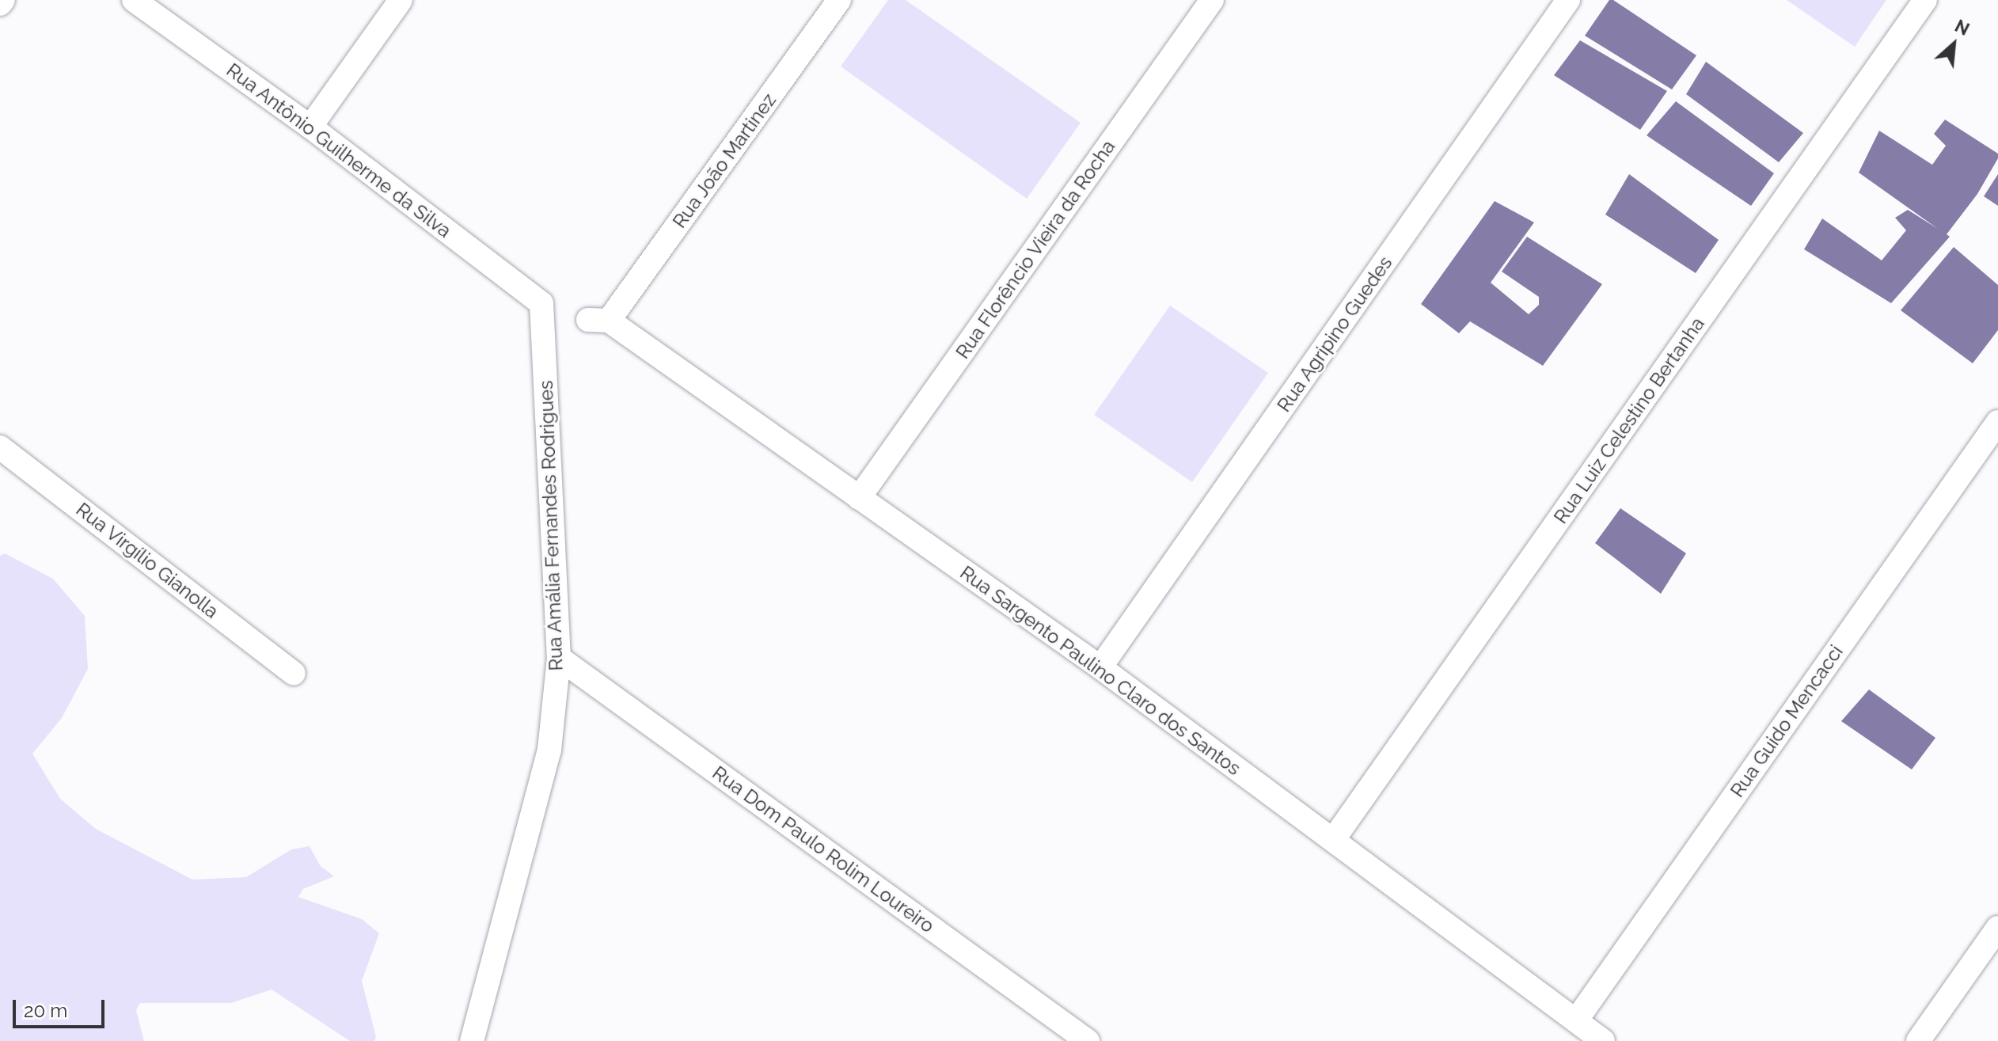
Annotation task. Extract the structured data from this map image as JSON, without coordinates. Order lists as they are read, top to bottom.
{
  "streets": {
    "street": [
      "Rua Antônio Guilherme da Silva",
      "Rua João Martinez",
      "Rua Florêncio Vieira da Rocha",
      "Rua Agripino Guedes",
      "Rua Luiz Celestino Bertanha",
      "Rua Amália Fernandes Rodrigues",
      "Rua Virgílio Gianolla",
      "Rua Sargento Paulino Claro dos Santos",
      "Rua Guido Mencacci",
      "Rua Dom Paulo Rolim Loureiro"
    ]
  },
  "crossings": [
    ["Rua Antônio Guilherme da Silva", "Rua Amália Fernandes Rodrigues"],
    ["Rua João Martinez", "Rua Sargento Paulino Claro dos Santos"],
    ["Rua Florêncio Vieira da Rocha", "Rua Sargento Paulino Claro dos Santos"],
    ["Rua Agripino Guedes", "Rua Sargento Paulino Claro dos Santos"],
    ["Rua Luiz Celestino Bertanha", "Rua Sargento Paulino Claro dos Santos"],
    ["Rua Amália Fernandes Rodrigues", "Rua Dom Paulo Rolim Loureiro"],
    ["Rua Sargento Paulino Claro dos Santos", "Rua Guido Mencacci"]
  ],
  "scale_bar": "20 m",
  "north": "top right"
}
